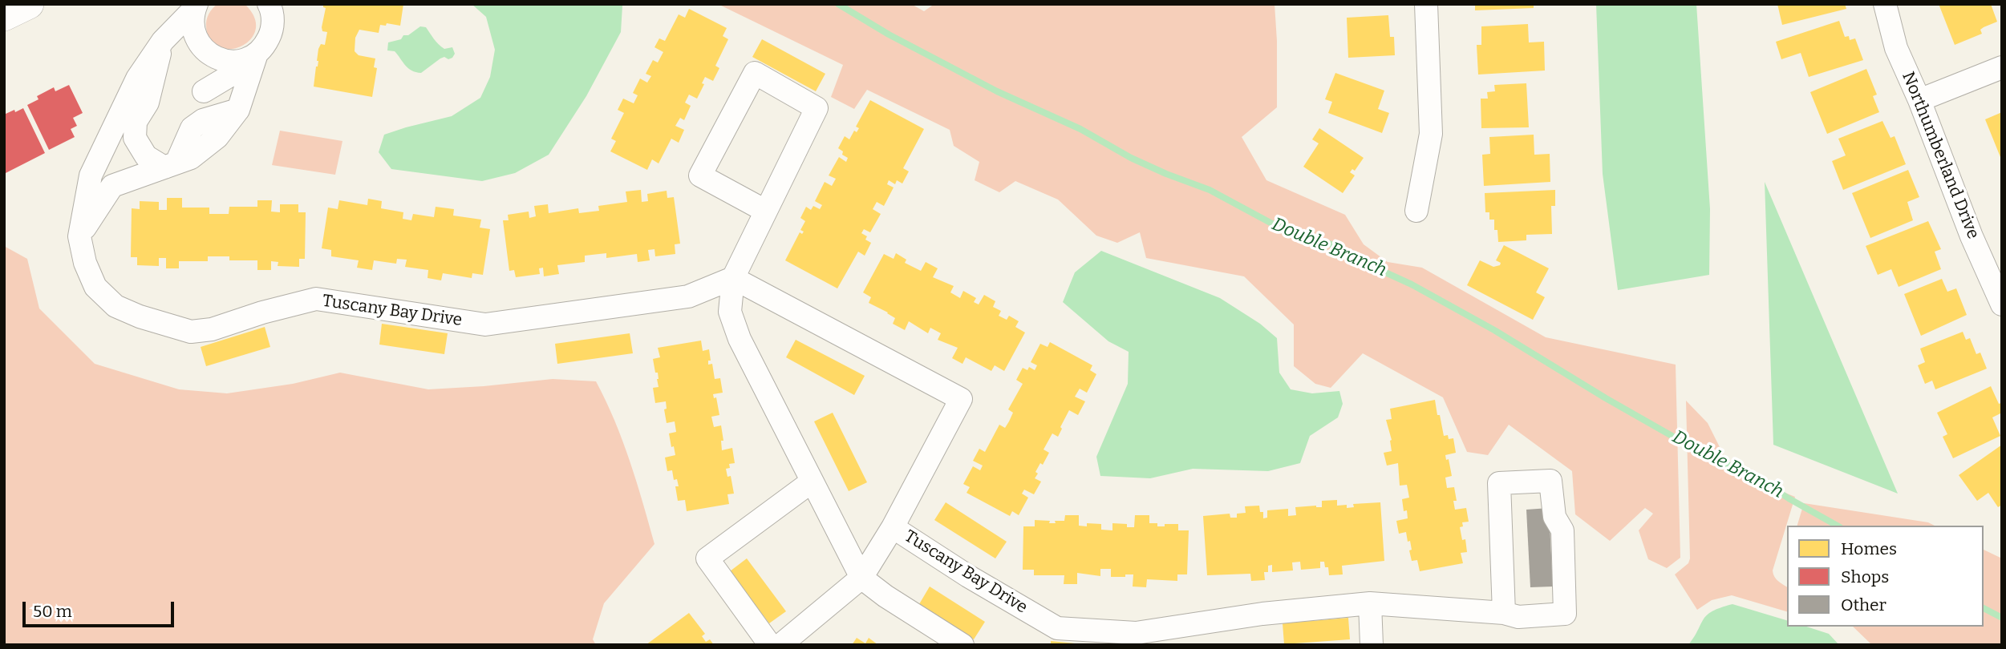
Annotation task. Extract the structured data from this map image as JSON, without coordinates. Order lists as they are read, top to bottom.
{
  "streets": {
    "street": ["Northumberland Drive", "Tuscany Bay Drive"]
  },
  "water": ["Double Branch"],
  "legend": ["Homes", "Shops", "Other"],
  "scale_bar": "50 m"
}
